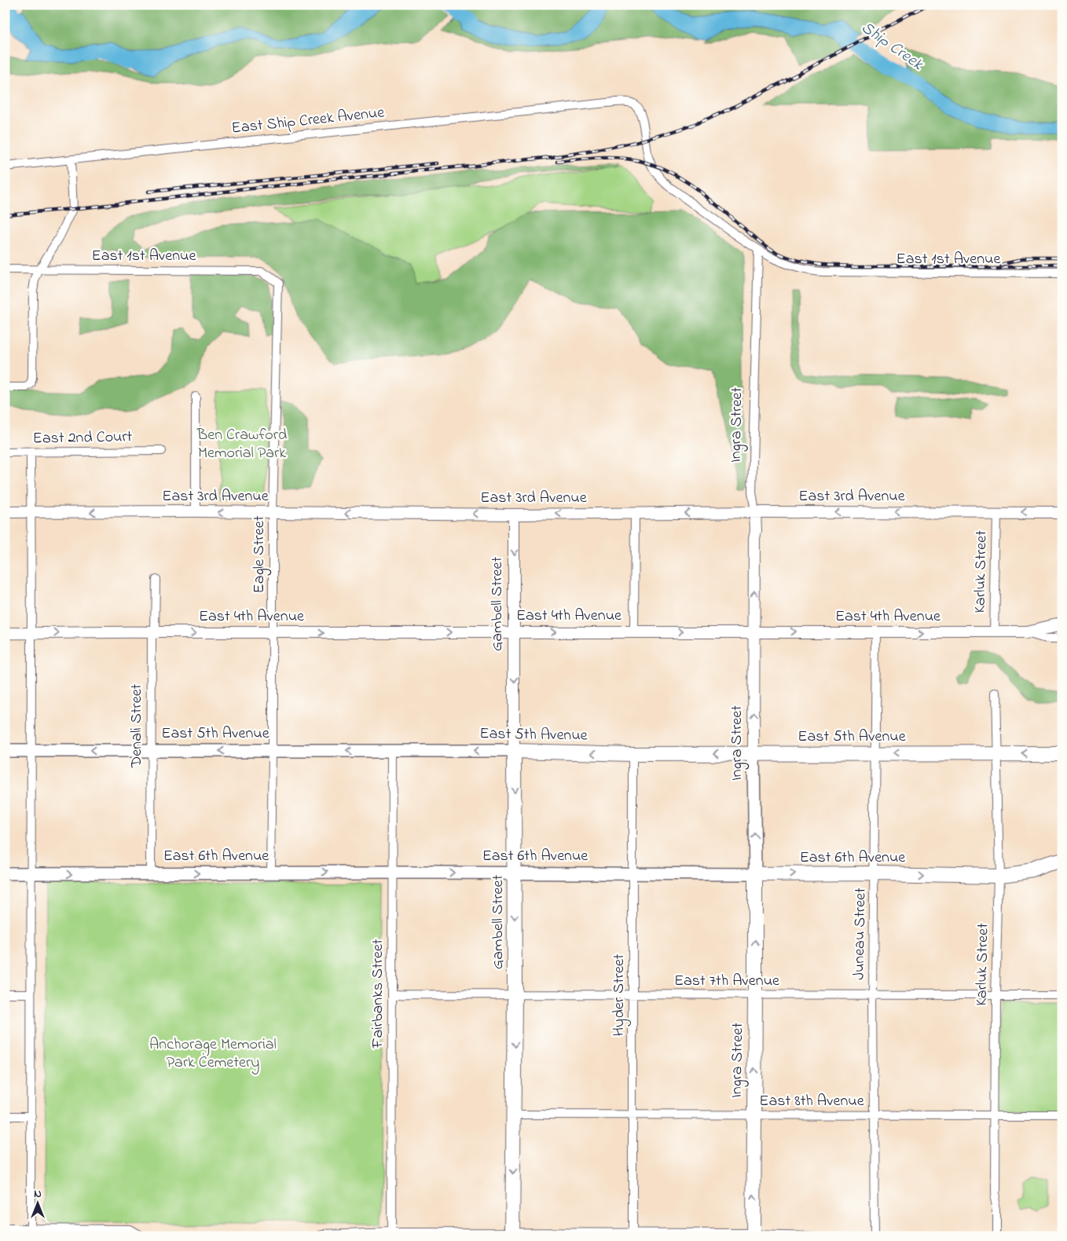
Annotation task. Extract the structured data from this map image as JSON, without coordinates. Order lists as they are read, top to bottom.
{
  "streets": {
    "highway": [
      "Ingra Street",
      "Gambell Street",
      "East 5th Avenue",
      "East 6th Avenue"
    ],
    "main road": ["East 3rd Avenue", "East 4th Avenue"],
    "street": [
      "East Ship Creek Avenue",
      "East 1st Avenue",
      "East 2nd Court",
      "Eagle Street",
      "Karluk Street",
      "Denali Street",
      "Juneau Street",
      "East 7th Avenue",
      "Fairbanks Street",
      "Hyder Street",
      "East 8th Avenue"
    ]
  },
  "crossings": [
    ["East Ship Creek Avenue", "East 1st Avenue"],
    ["East Ship Creek Avenue", "Ingra Street"],
    ["East 1st Avenue", "Ingra Street"],
    ["East 1st Avenue", "Eagle Street"],
    ["Ingra Street", "East 3rd Avenue"],
    ["Ingra Street", "East 4th Avenue"],
    ["Ingra Street", "East 5th Avenue"],
    ["Ingra Street", "East 6th Avenue"],
    ["Ingra Street", "East 7th Avenue"],
    ["Ingra Street", "East 8th Avenue"],
    ["East 3rd Avenue", "Eagle Street"],
    ["East 3rd Avenue", "Karluk Street"],
    ["East 3rd Avenue", "Gambell Street"],
    ["Eagle Street", "East 4th Avenue"],
    ["Eagle Street", "East 5th Avenue"],
    ["Eagle Street", "East 6th Avenue"],
    ["Karluk Street", "East 4th Avenue"],
    ["Karluk Street", "East 5th Avenue"],
    ["Karluk Street", "East 6th Avenue"],
    ["Karluk Street", "East 7th Avenue"],
    ["Karluk Street", "East 8th Avenue"],
    ["Gambell Street", "East 4th Avenue"],
    ["Gambell Street", "East 5th Avenue"],
    ["Gambell Street", "East 6th Avenue"],
    ["Gambell Street", "East 7th Avenue"],
    ["Gambell Street", "East 8th Avenue"],
    ["East 4th Avenue", "Denali Street"],
    ["East 4th Avenue", "Juneau Street"],
    ["Denali Street", "East 5th Avenue"],
    ["Denali Street", "East 6th Avenue"],
    ["East 5th Avenue", "Juneau Street"],
    ["East 5th Avenue", "Fairbanks Street"],
    ["East 5th Avenue", "Hyder Street"],
    ["East 6th Avenue", "Juneau Street"],
    ["East 6th Avenue", "Fairbanks Street"],
    ["East 6th Avenue", "Hyder Street"],
    ["Juneau Street", "East 7th Avenue"],
    ["Juneau Street", "East 8th Avenue"],
    ["East 7th Avenue", "Fairbanks Street"],
    ["East 7th Avenue", "Hyder Street"],
    ["Hyder Street", "East 8th Avenue"]
  ],
  "one_way": [
    "Ingra Street",
    "East 3rd Avenue",
    "Gambell Street",
    "East 4th Avenue",
    "East 5th Avenue",
    "East 6th Avenue"
  ],
  "water": ["Ship Creek"],
  "parks": ["Ben Crawford Memorial Park", "Anchorage Memorial Park Cemetery"],
  "north": "top"
}
